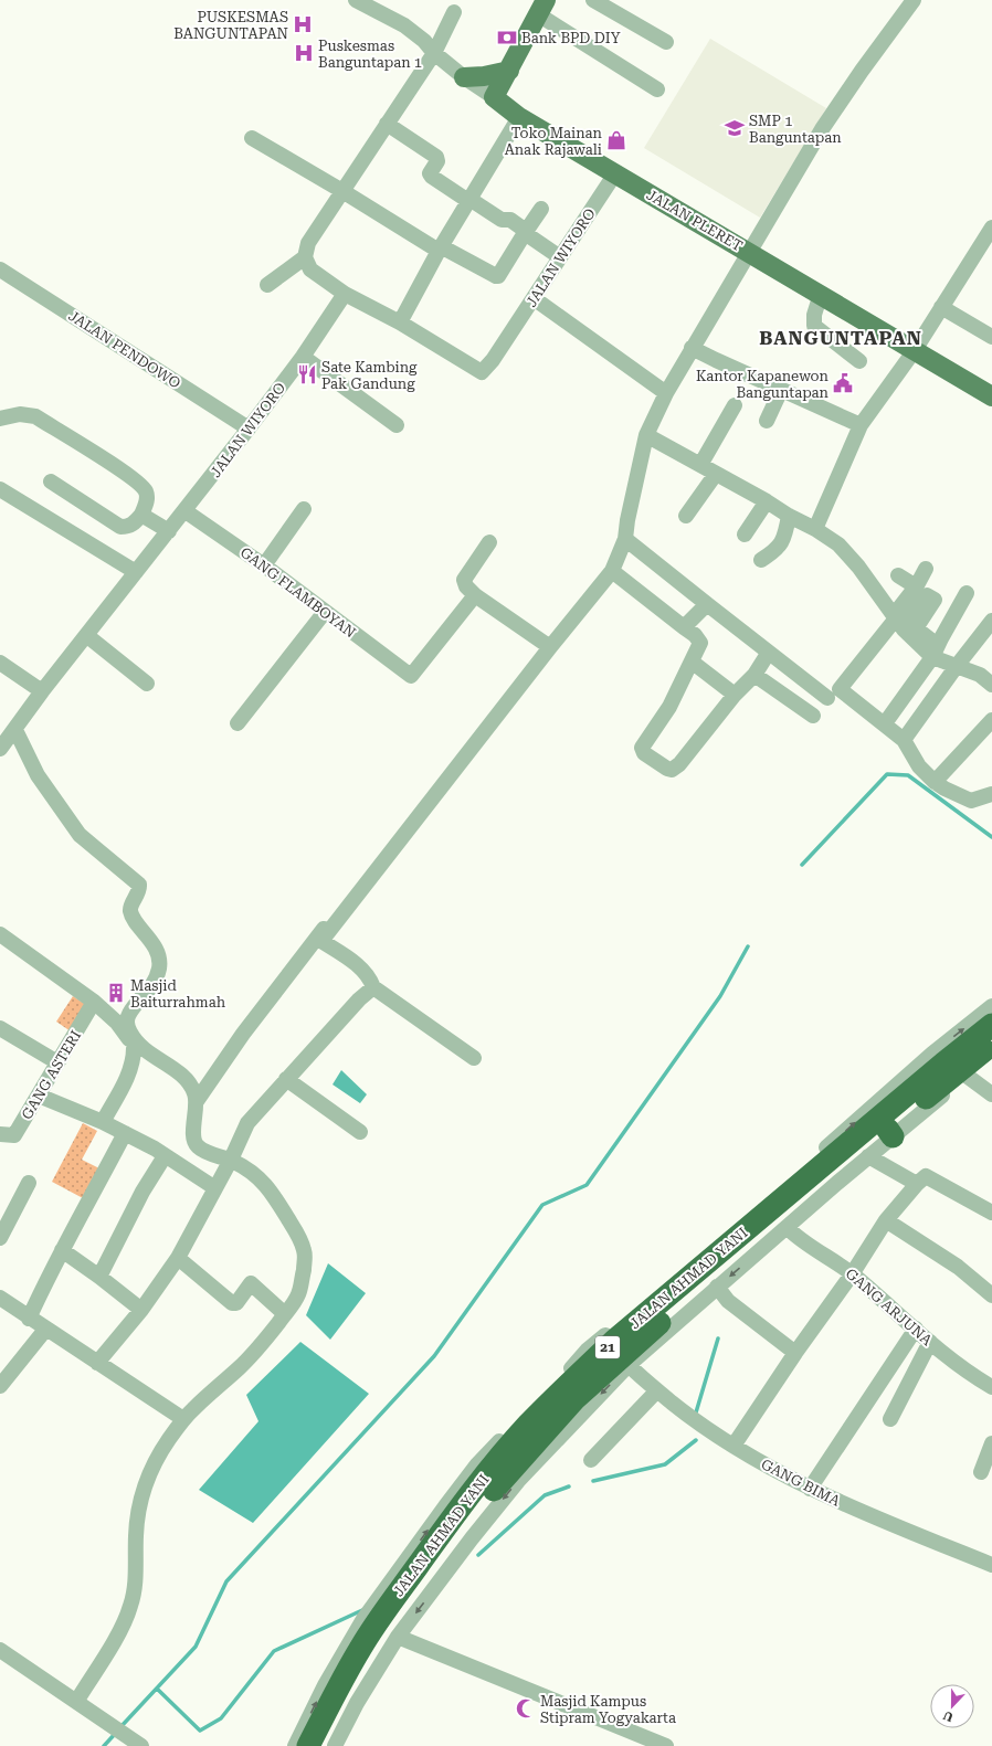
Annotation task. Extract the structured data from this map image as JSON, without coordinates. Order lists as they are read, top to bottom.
{
  "streets": {
    "highway": ["JALAN AHMAD YANI", "21"],
    "main road": ["JALAN PLERET"],
    "street": [
      "JALAN WIYORO",
      "JALAN PENDOWO",
      "GANG FLAMBOYAN",
      "GANG ASTERI",
      "GANG ARJUNA",
      "GANG BIMA"
    ]
  },
  "crossings": [
    ["JALAN PLERET", "JALAN WIYORO"],
    ["JALAN WIYORO", "JALAN PENDOWO"],
    ["JALAN WIYORO", "GANG FLAMBOYAN"]
  ],
  "districts": ["BANGUNTAPAN"],
  "places": {
    "hospital": ["PUSKESMAS BANGUNTAPAN", "Puskesmas Banguntapan 1"],
    "bank": ["Bank BPD DIY"],
    "school or university": ["SMP 1 Banguntapan"],
    "shop": ["Toko Mainan Anak Rajawali"],
    "restaurant": ["Sate Kambing Pak Gandung"],
    "public building": ["Kantor Kapanewon Banguntapan"],
    "building": ["Masjid Baiturrahmah"],
    "mosque": ["Masjid Kampus Stipram Yogyakarta"]
  },
  "north": "bottom"
}
